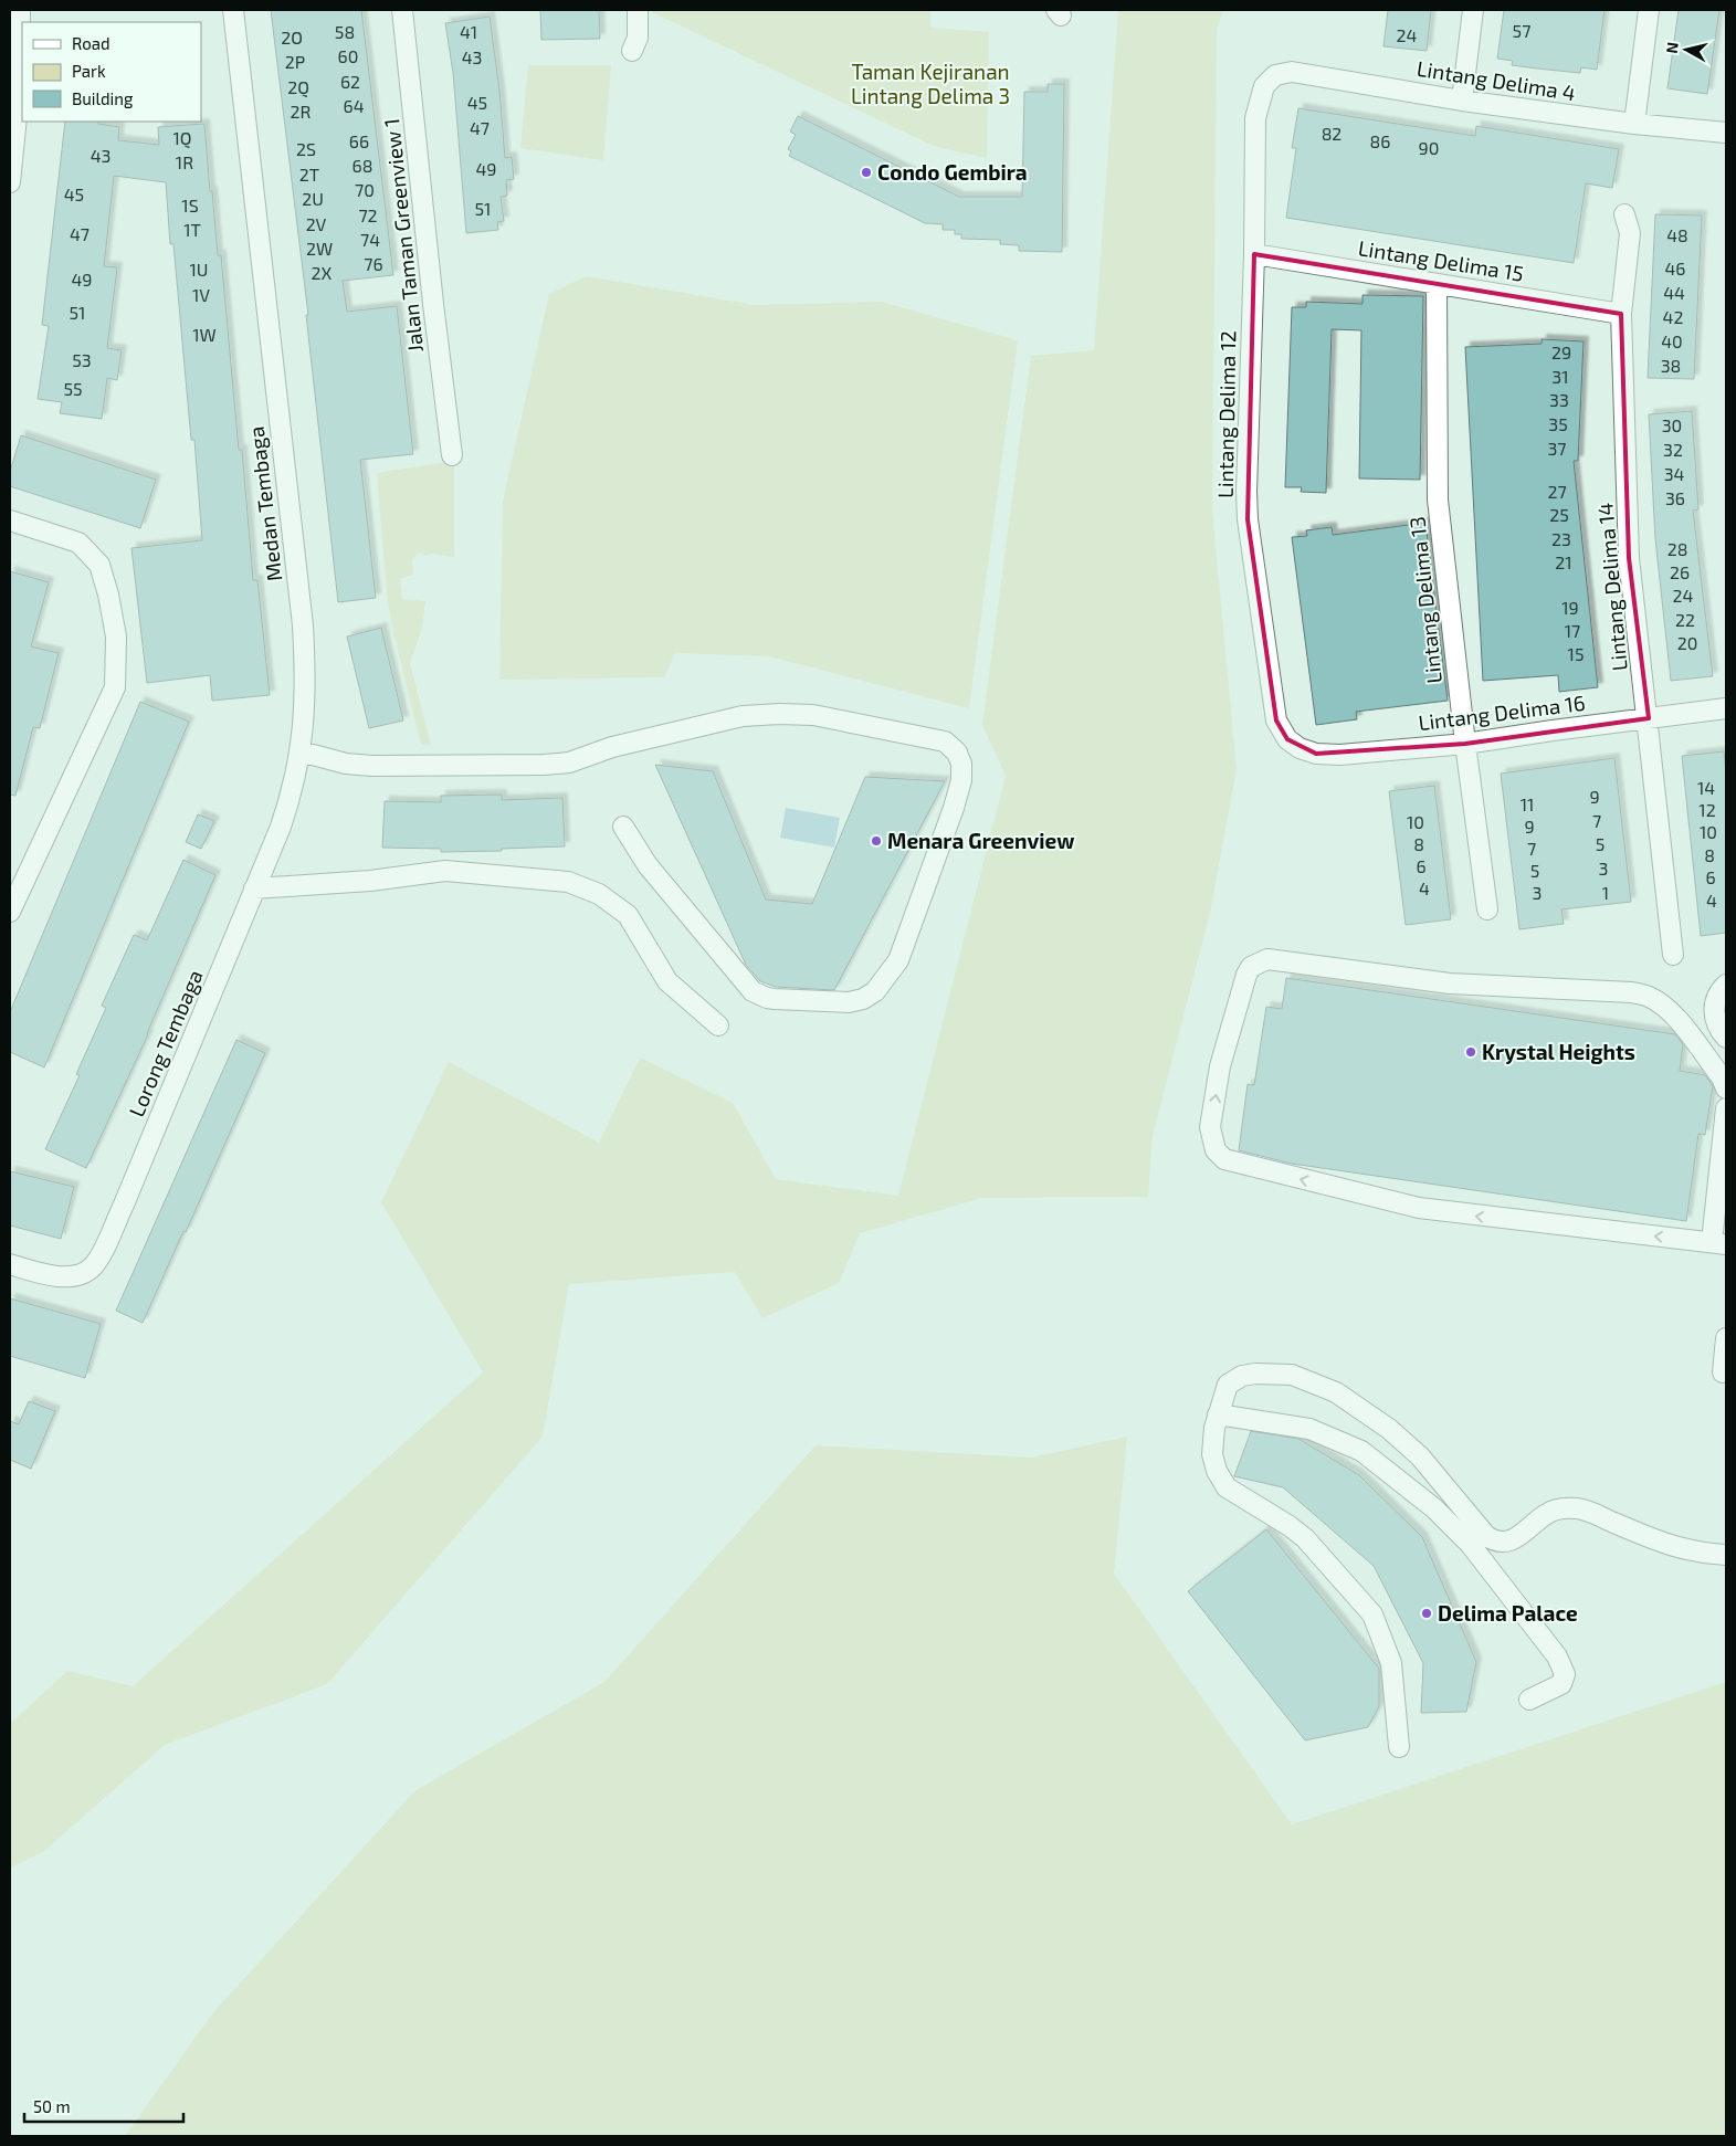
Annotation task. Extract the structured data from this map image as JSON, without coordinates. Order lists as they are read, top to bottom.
{
  "streets": {
    "street": [
      "Lintang Delima 4",
      "Jalan Taman Greenview 1",
      "Lintang Delima 15",
      "Lintang Delima 12",
      "Medan Tembaga",
      "Lintang Delima 14",
      "Lintang Delima 13",
      "Lintang Delima 16",
      "Lorong Tembaga"
    ]
  },
  "crossings": [
    ["Lintang Delima 4", "Lintang Delima 12"],
    ["Lintang Delima 15", "Lintang Delima 12"],
    ["Lintang Delima 15", "Lintang Delima 14"],
    ["Lintang Delima 15", "Lintang Delima 13"],
    ["Lintang Delima 12", "Lintang Delima 16"],
    ["Medan Tembaga", "Lorong Tembaga"],
    ["Lintang Delima 14", "Lintang Delima 16"],
    ["Lintang Delima 13", "Lintang Delima 16"]
  ],
  "parks": ["Taman Kejiranan Lintang Delima 3"],
  "places": [
    "Condo Gembira",
    "Menara Greenview",
    "Krystal Heights",
    "Delima Palace"
  ],
  "house_numbers": [
    "57",
    "58",
    "41",
    "24",
    "2O",
    "60",
    "43",
    "2P",
    "62",
    "2Q",
    "45",
    "64",
    "2R",
    "47",
    "82",
    "1Q",
    "66",
    "86",
    "90",
    "2S",
    "43",
    "1R",
    "68",
    "49",
    "2T",
    "70",
    "45",
    "2U",
    "1S",
    "51",
    "72",
    "2V",
    "1T",
    "47",
    "48",
    "74",
    "2W",
    "76",
    "46",
    "1U",
    "2X",
    "49",
    "44",
    "1V",
    "51",
    "42",
    "1W",
    "40",
    "29",
    "53",
    "38",
    "31",
    "55",
    "33",
    "35",
    "30",
    "37",
    "32",
    "34",
    "27",
    "36",
    "25",
    "23",
    "28",
    "21",
    "26",
    "24",
    "19",
    "22",
    "17",
    "20",
    "15",
    "14",
    "9",
    "11",
    "12",
    "7",
    "10",
    "9",
    "10",
    "8",
    "5",
    "7",
    "8",
    "6",
    "3",
    "5",
    "6",
    "4",
    "3",
    "1",
    "4"
  ],
  "legend": ["Road", "Park", "Building"],
  "scale_bar": "50 m",
  "north": "left"
}
